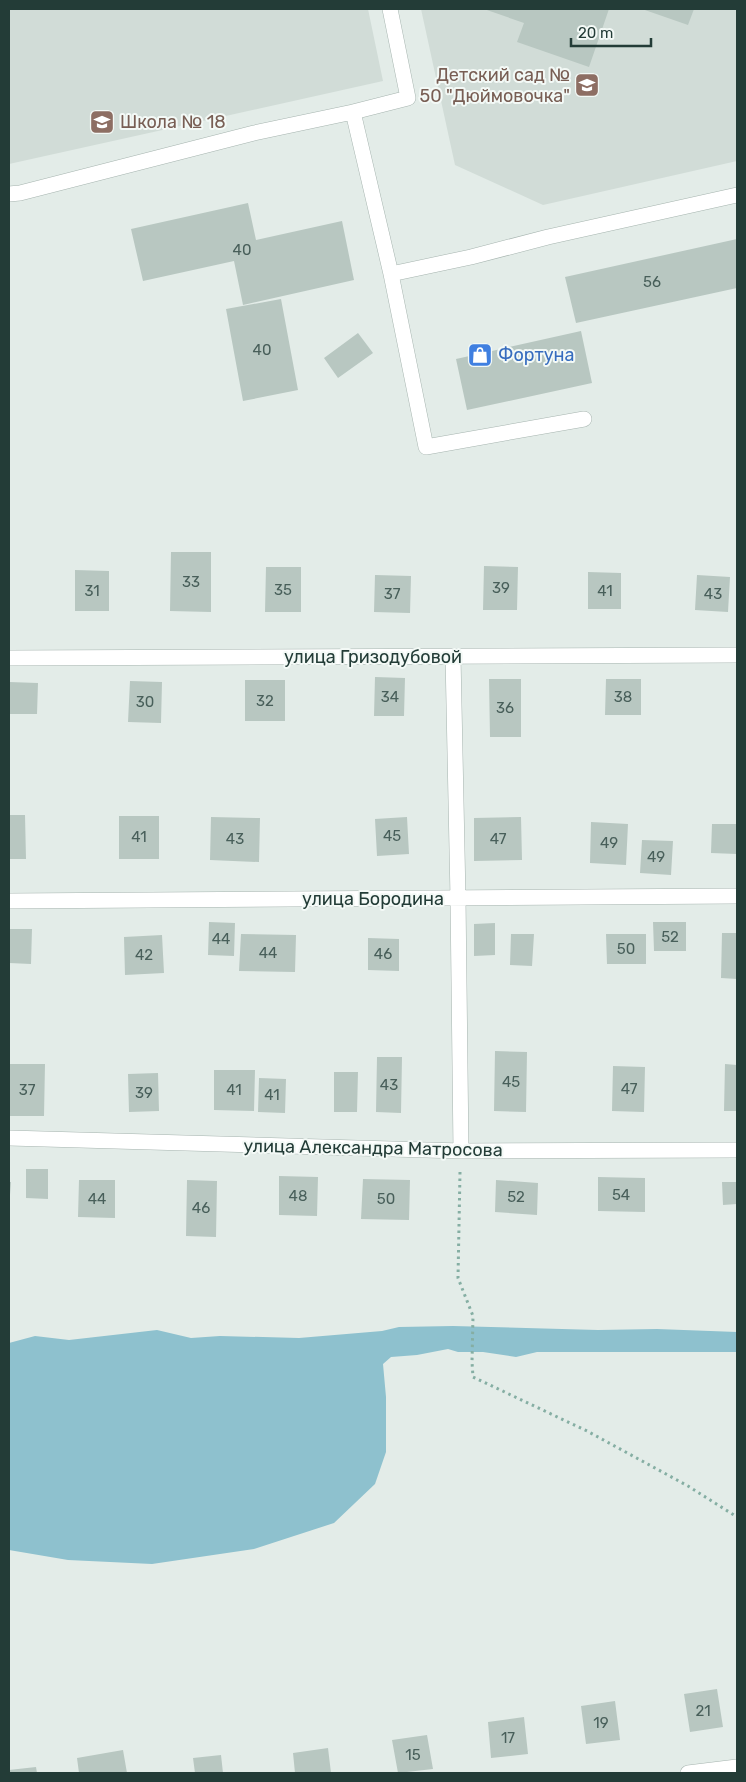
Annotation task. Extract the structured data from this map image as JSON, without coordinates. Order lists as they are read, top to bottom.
{
  "streets": {
    "street": ["улица Гризодубовой", "улица Бородина", "улица Александра Матросова"]
  },
  "places": {
    "school or university": ["Детский сад № 50 \"Дюймовочка\"", "Школа № 18"],
    "shop": ["Фортуна"]
  },
  "house_numbers": [
    "40",
    "56",
    "40",
    "33",
    "39",
    "35",
    "31",
    "41",
    "37",
    "43",
    "34",
    "38",
    "32",
    "30",
    "36",
    "45",
    "41",
    "43",
    "47",
    "49",
    "49",
    "52",
    "44",
    "50",
    "44",
    "46",
    "42",
    "45",
    "43",
    "47",
    "37",
    "41",
    "39",
    "41",
    "54",
    "48",
    "52",
    "44",
    "50",
    "46",
    "21",
    "19",
    "17",
    "15"
  ],
  "scale_bar": "20 m"
}
